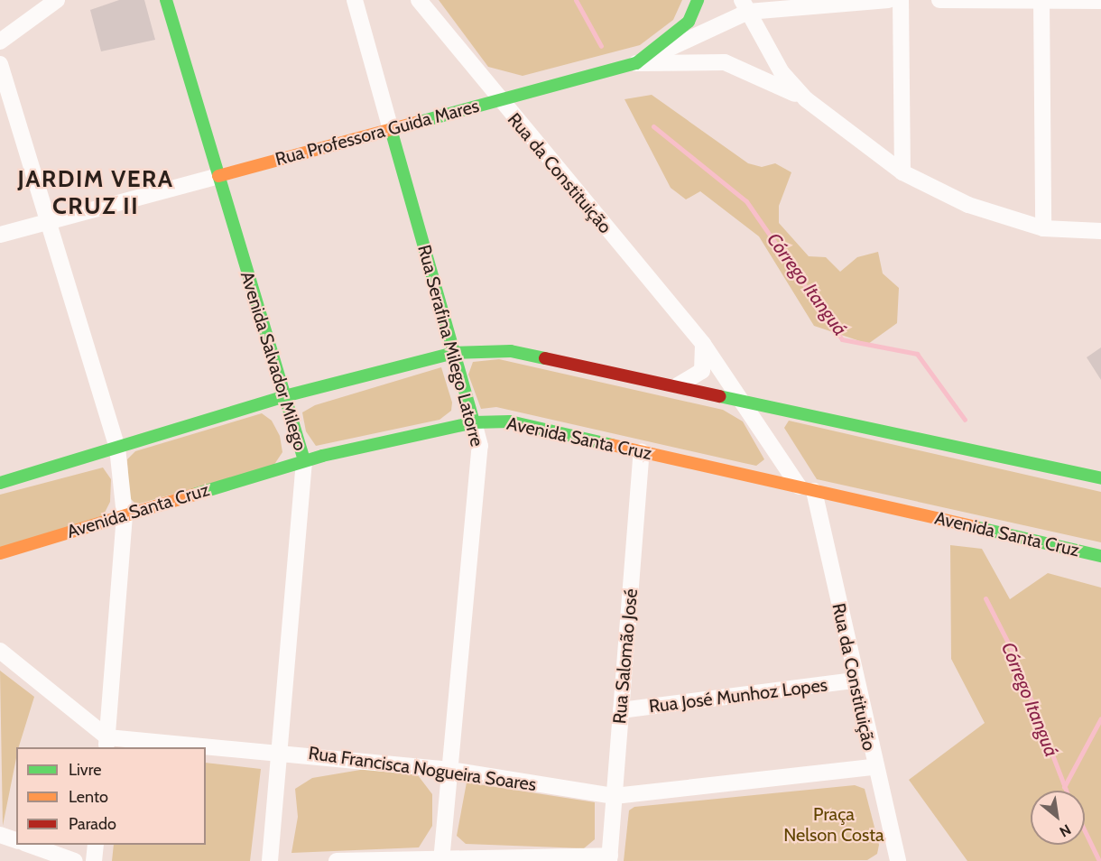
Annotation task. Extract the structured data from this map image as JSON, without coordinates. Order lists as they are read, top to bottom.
{
  "streets": {
    "main road": [
      "Rua Professora Guida Mares",
      "Rua Serafina Milego Latorre",
      "Avenida Salvador Milego",
      "Avenida Santa Cruz"
    ],
    "street": [
      "Rua da Constituição",
      "Rua Salomão José",
      "Rua José Munhoz Lopes",
      "Rua Francisca Nogueira Soares"
    ]
  },
  "crossings": [
    ["Rua Professora Guida Mares", "Rua da Constituição"],
    ["Rua Professora Guida Mares", "Rua Serafina Milego Latorre"],
    ["Rua Professora Guida Mares", "Avenida Salvador Milego"],
    ["Rua da Constituição", "Avenida Santa Cruz"],
    ["Rua da Constituição", "Rua José Munhoz Lopes"],
    ["Rua da Constituição", "Rua Francisca Nogueira Soares"],
    ["Rua Serafina Milego Latorre", "Avenida Santa Cruz"],
    ["Rua Serafina Milego Latorre", "Rua Francisca Nogueira Soares"],
    ["Avenida Salvador Milego", "Avenida Santa Cruz"],
    ["Avenida Salvador Milego", "Rua Francisca Nogueira Soares"],
    ["Avenida Santa Cruz", "Rua Salomão José"],
    ["Rua Salomão José", "Rua José Munhoz Lopes"],
    ["Rua Salomão José", "Rua Francisca Nogueira Soares"]
  ],
  "districts": ["JARDIM VERA CRUZ II"],
  "water": ["Córrego Itanguá"],
  "parks": ["Praça Nelson Costa"],
  "legend": ["Livre", "Lento", "Parado"],
  "north": "bottom right"
}
